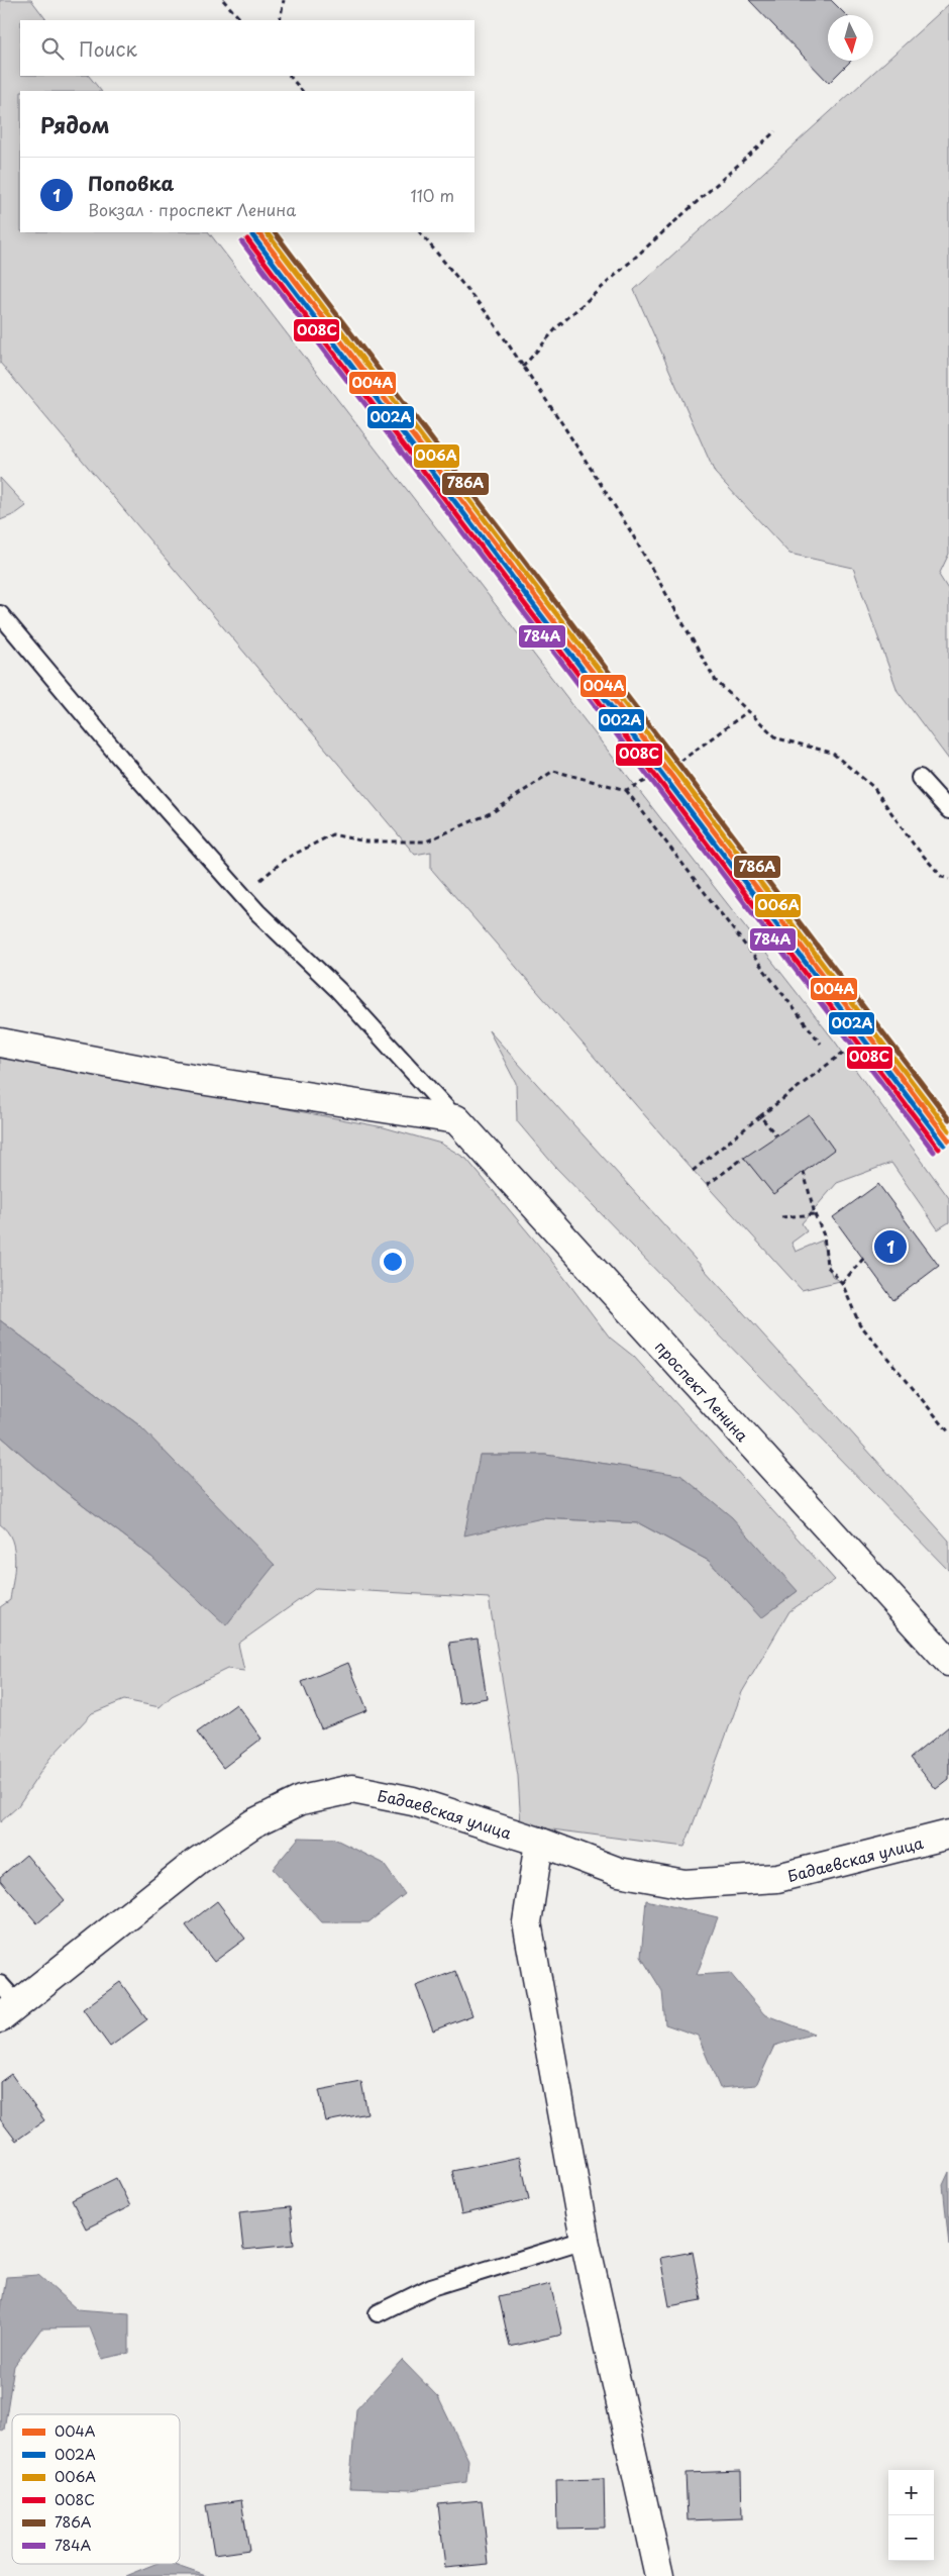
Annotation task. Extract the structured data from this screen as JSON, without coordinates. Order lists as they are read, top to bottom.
{
  "streets": {
    "street": ["проспект Ленина", "Бадаевская улица"]
  },
  "lines": [
    "transit line 004А",
    "transit line 006А",
    "transit line 786А",
    "transit line 002А",
    "transit line 008С",
    "transit line 784А"
  ],
  "legend": [
    "004А",
    "002А",
    "006А",
    "008С",
    "786А",
    "784А"
  ],
  "north": "bottom",
  "page": {
    "search": "Поиск",
    "heading": "Рядом",
    "list": [
      {
        "mark": "1",
        "name": "Поповка",
        "note": "Вокзал · проспект Ленина",
        "value": "110 m"
      }
    ],
    "pins": "1",
    "map_buttons": ["+", "−"]
  }
}
